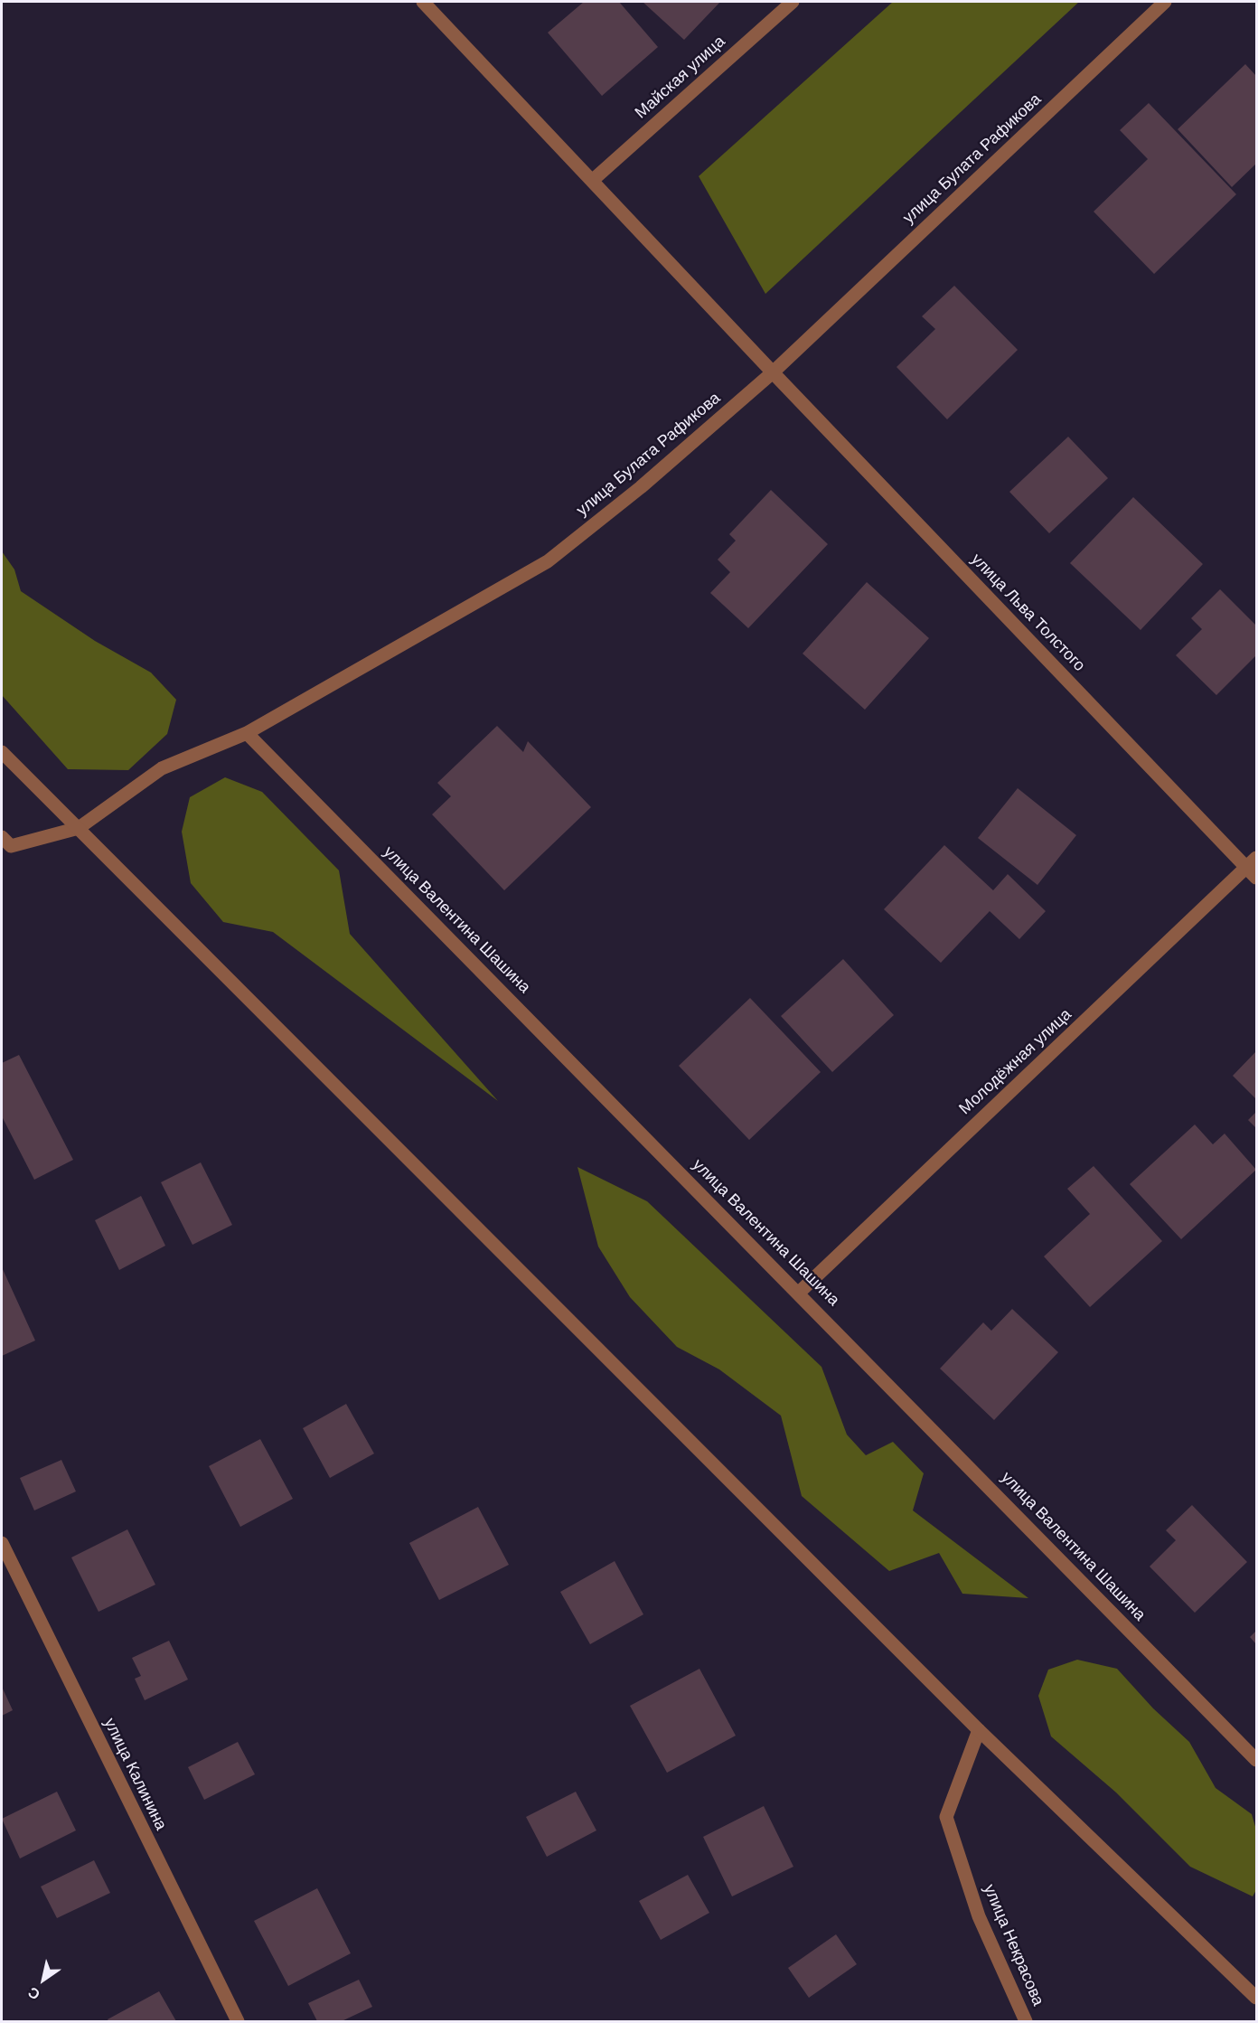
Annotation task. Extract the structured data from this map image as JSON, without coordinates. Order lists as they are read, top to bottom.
{
  "streets": {
    "street": [
      "Майская улица",
      "улица Булата Рафикова",
      "улица Льва Толстого",
      "улица Валентина Шашина",
      "Молодёжная улица",
      "улица Калинина",
      "улица Некрасова"
    ]
  },
  "crossings": [
    ["Майская улица", "улица Льва Толстого"],
    ["улица Булата Рафикова", "улица Льва Толстого"],
    ["улица Булата Рафикова", "улица Валентина Шашина"],
    ["улица Льва Толстого", "Молодёжная улица"],
    ["улица Валентина Шашина", "Молодёжная улица"]
  ],
  "north": "bottom left"
}
